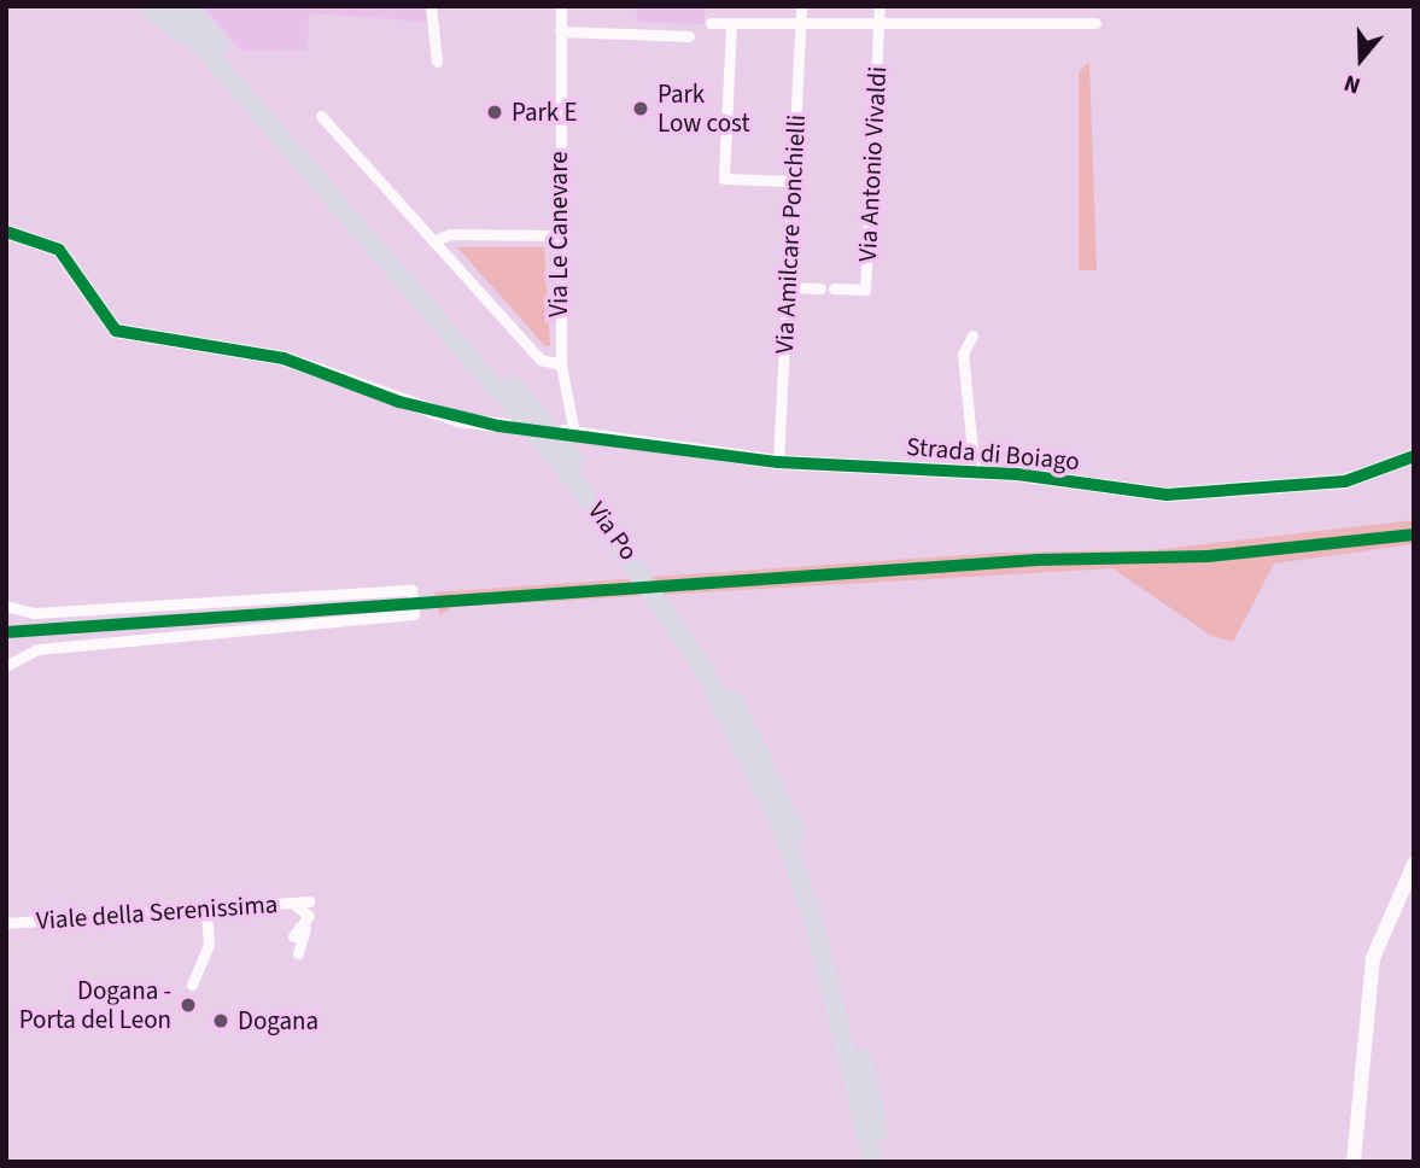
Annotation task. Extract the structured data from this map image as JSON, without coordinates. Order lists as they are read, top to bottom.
{
  "streets": {
    "highway": ["Via Po"],
    "street": [
      "Via Antonio Vivaldi",
      "Via Le Canevare",
      "Via Amilcare Ponchielli",
      "Strada di Boiago",
      "Viale della Serenissima"
    ]
  },
  "crossings": [
    ["Via Le Canevare", "Strada di Boiago"],
    ["Via Amilcare Ponchielli", "Strada di Boiago"]
  ],
  "places": [
    "Park Low cost",
    "Park E",
    "Dogana - Porta del Leon",
    "Dogana"
  ],
  "north": "bottom"
}
